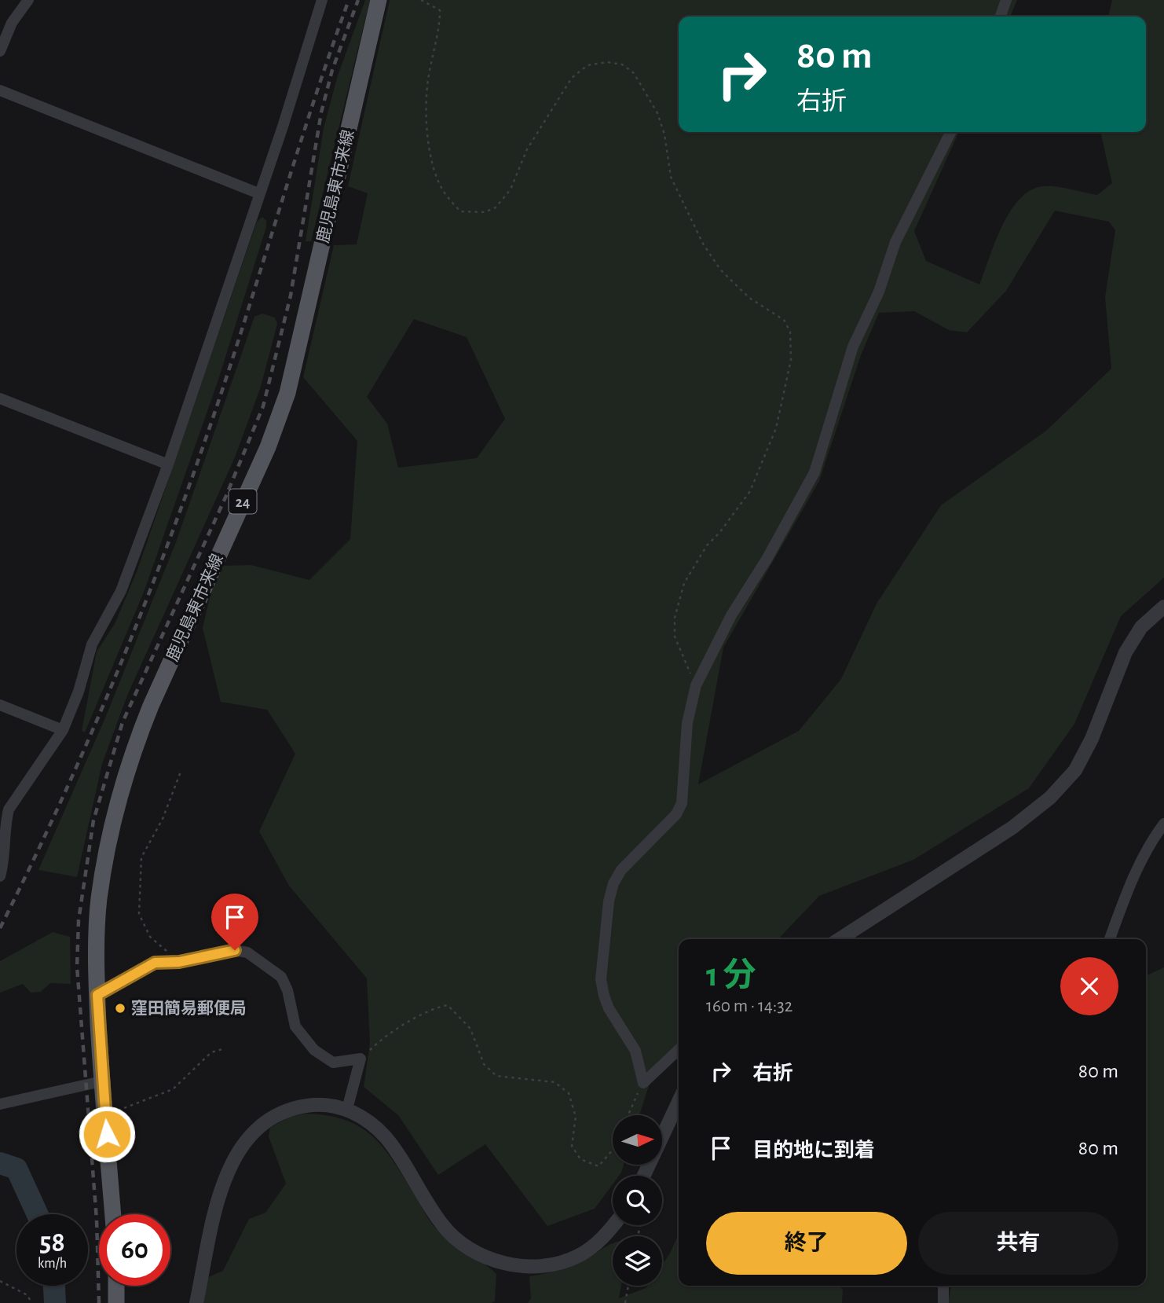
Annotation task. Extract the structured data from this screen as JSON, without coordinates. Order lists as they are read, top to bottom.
{
  "streets": {
    "main road": ["鹿児島東市来線", "24"]
  },
  "places": ["窪田簡易郵便局"],
  "north": "right",
  "page": {
    "turn": ["80 m", "右折"],
    "heading": ["1 分", "160 m · 14:32"],
    "list": [
      {
        "name": "右折",
        "value": "80 m"
      },
      {
        "name": "目的地に到着",
        "value": "80 m"
      }
    ],
    "buttons": ["終了", "共有"],
    "speed": "58 km/h",
    "limit": "60"
  }
}
